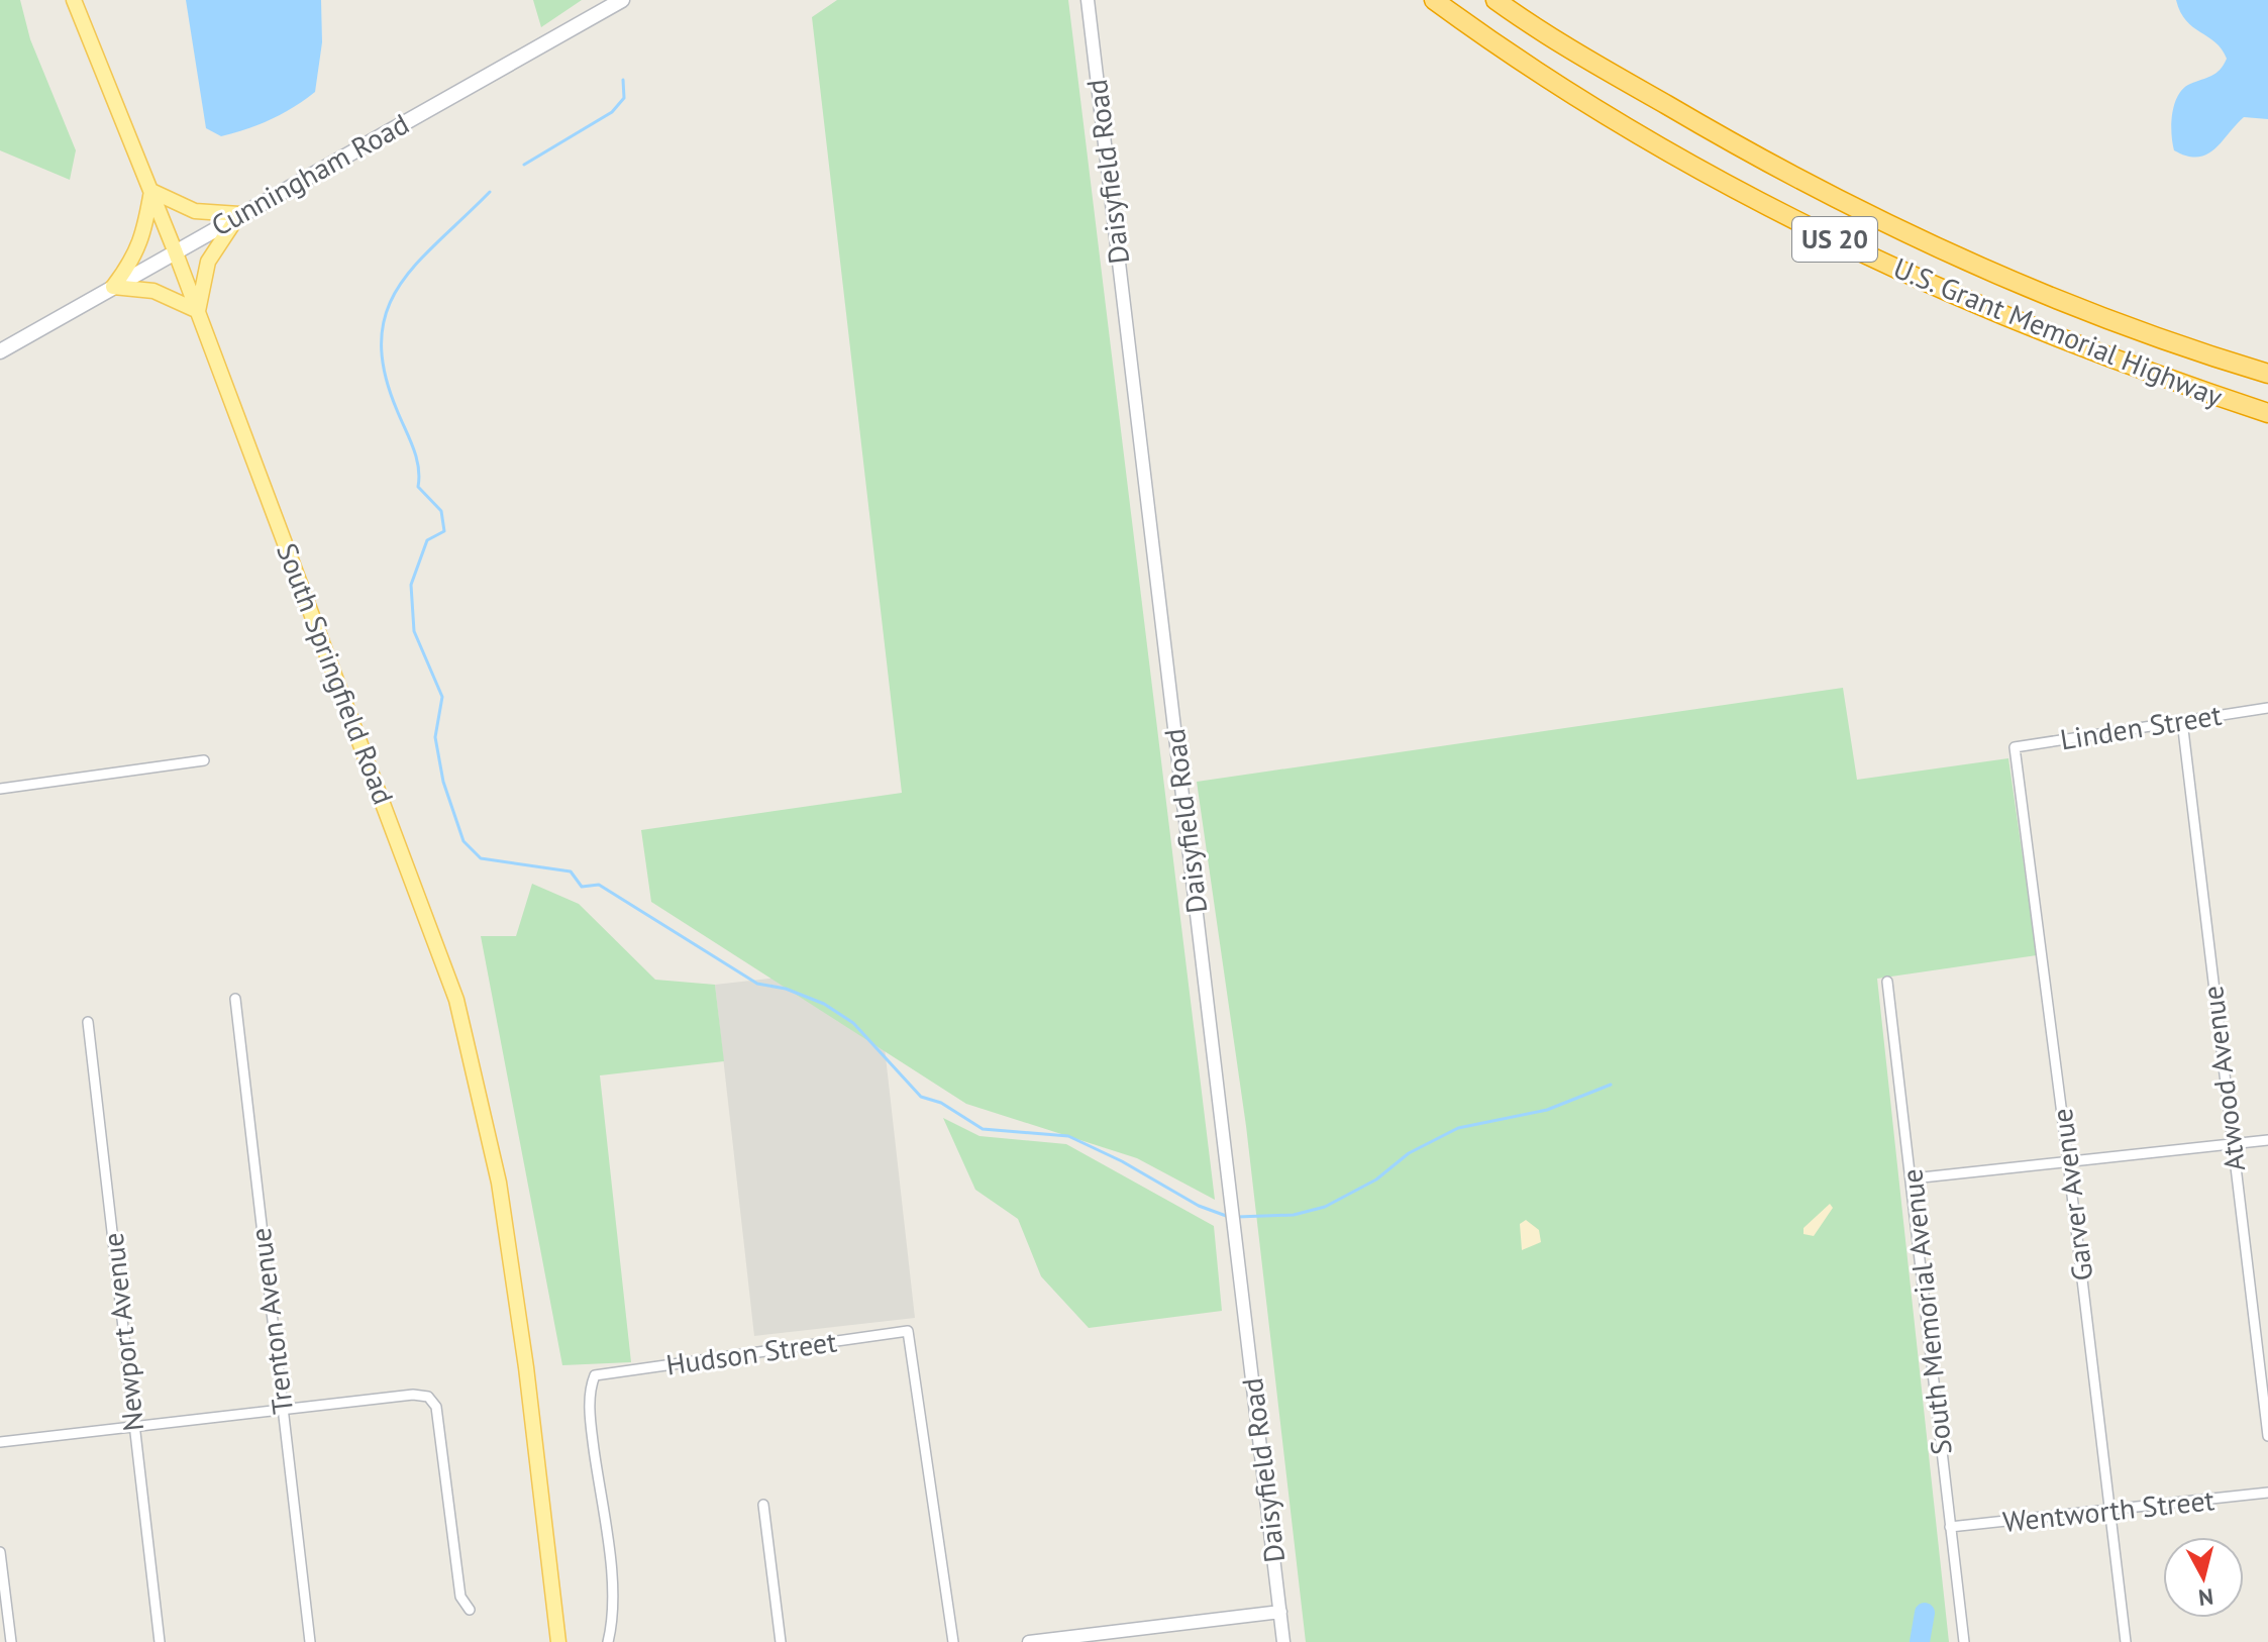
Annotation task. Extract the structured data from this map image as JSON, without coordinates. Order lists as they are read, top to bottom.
{
  "streets": {
    "highway": ["US 20", "U.S. Grant Memorial Highway"],
    "main road": ["Cunningham Road", "South Springfield Road"],
    "street": [
      "Daisyfield Road",
      "Linden Street",
      "Atwood Avenue",
      "Garver Avenue",
      "South Memorial Avenue",
      "Trenton Avenue",
      "Newport Avenue",
      "Hudson Street",
      "Wentworth Street"
    ]
  },
  "crossings": [
    ["Cunningham Road", "South Springfield Road"],
    ["Linden Street", "Atwood Avenue"],
    ["Linden Street", "Garver Avenue"],
    ["Garver Avenue", "Wentworth Street"],
    ["South Memorial Avenue", "Wentworth Street"]
  ],
  "north": "bottom"
}
